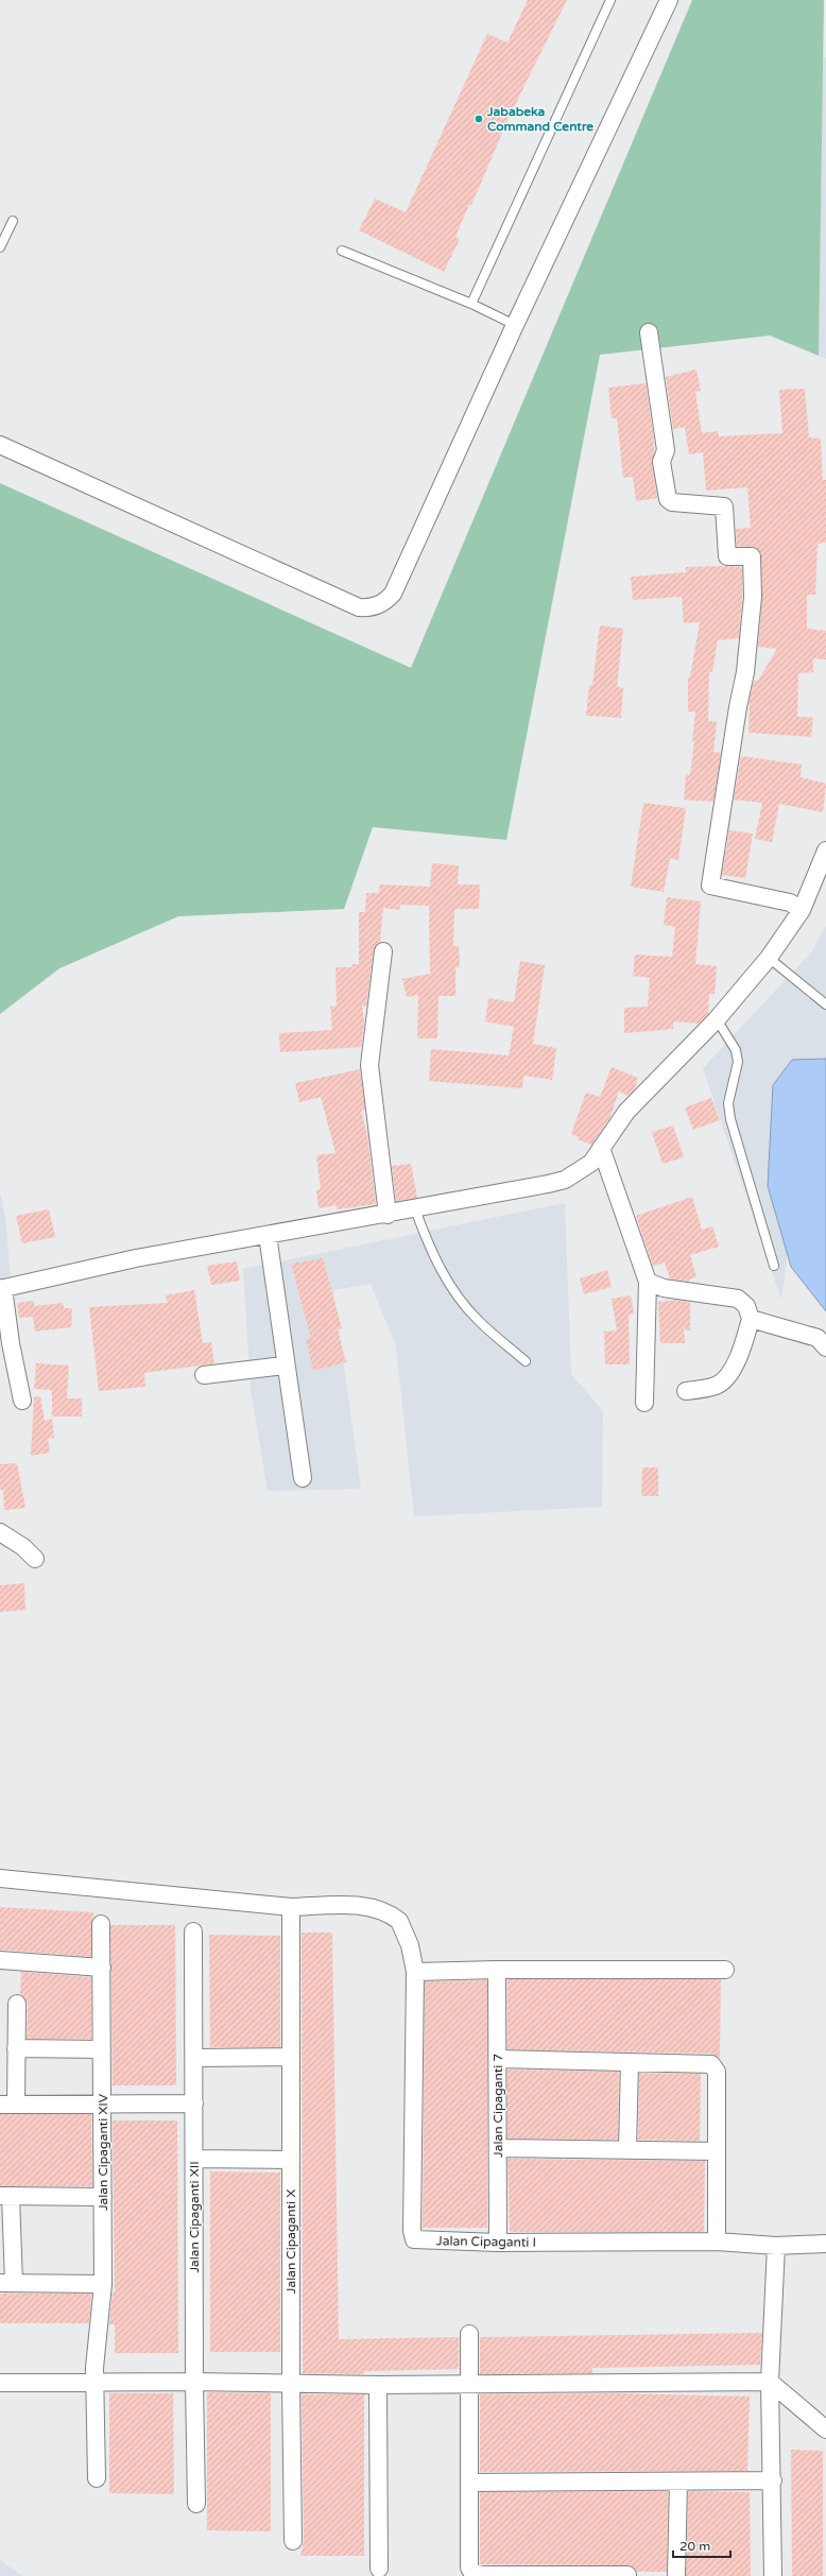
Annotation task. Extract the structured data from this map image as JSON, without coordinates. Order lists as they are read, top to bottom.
{
  "streets": {
    "street": [
      "Jalan Cipaganti 7",
      "Jalan Cipaganti XIV",
      "Jalan Cipaganti XII",
      "Jalan Cipaganti X",
      "Jalan Cipaganti I"
    ]
  },
  "crossings": [
    ["Jalan Cipaganti 7", "Jalan Cipaganti I"]
  ],
  "places": ["Jababeka Command Centre"],
  "scale_bar": "20 m"
}
